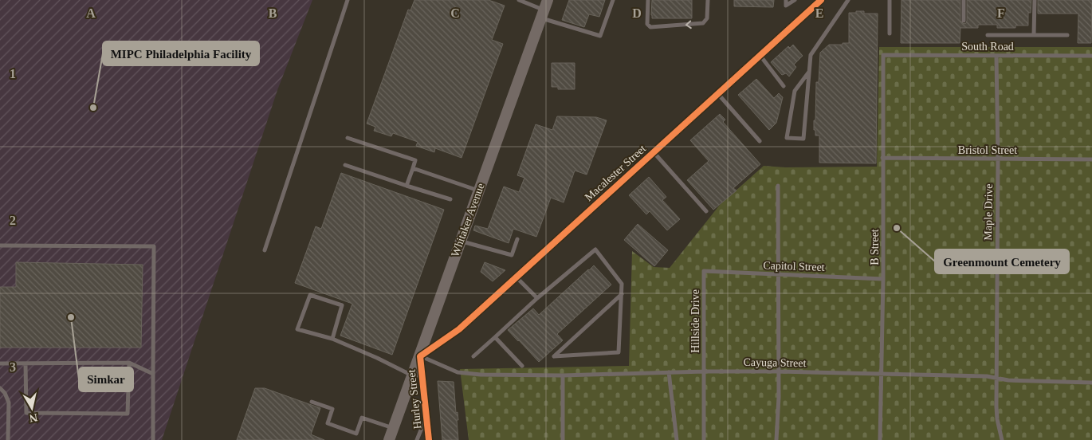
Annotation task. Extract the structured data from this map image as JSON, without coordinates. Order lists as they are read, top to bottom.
{
  "streets": {
    "main road": ["Whitaker Avenue"],
    "street": ["Macalester Street", "Hurley Street"],
    "lane": [
      "South Road",
      "Bristol Street",
      "Maple Drive",
      "B Street",
      "Capitol Street",
      "Hillside Drive",
      "Cayuga Street"
    ]
  },
  "crossings": [
    ["South Road", "Maple Drive"],
    ["South Road", "B Street"],
    ["Bristol Street", "Maple Drive"],
    ["Bristol Street", "B Street"],
    ["Macalester Street", "Whitaker Avenue"],
    ["Macalester Street", "Cayuga Street"],
    ["Macalester Street", "Hurley Street"],
    ["Maple Drive", "Cayuga Street"],
    ["Whitaker Avenue", "Cayuga Street"],
    ["Whitaker Avenue", "Hurley Street"],
    ["B Street", "Capitol Street"],
    ["B Street", "Cayuga Street"],
    ["Capitol Street", "Hillside Drive"],
    ["Hillside Drive", "Cayuga Street"],
    ["Cayuga Street", "Hurley Street"]
  ],
  "places": ["MIPC Philadelphia Facility", "Greenmount Cemetery", "Simkar"],
  "north": "bottom",
  "grid": {
    "columns": [
      "A",
      "B",
      "C",
      "D",
      "E",
      "F"
    ],
    "rows": ["1", "2", "3"]
  }
}
